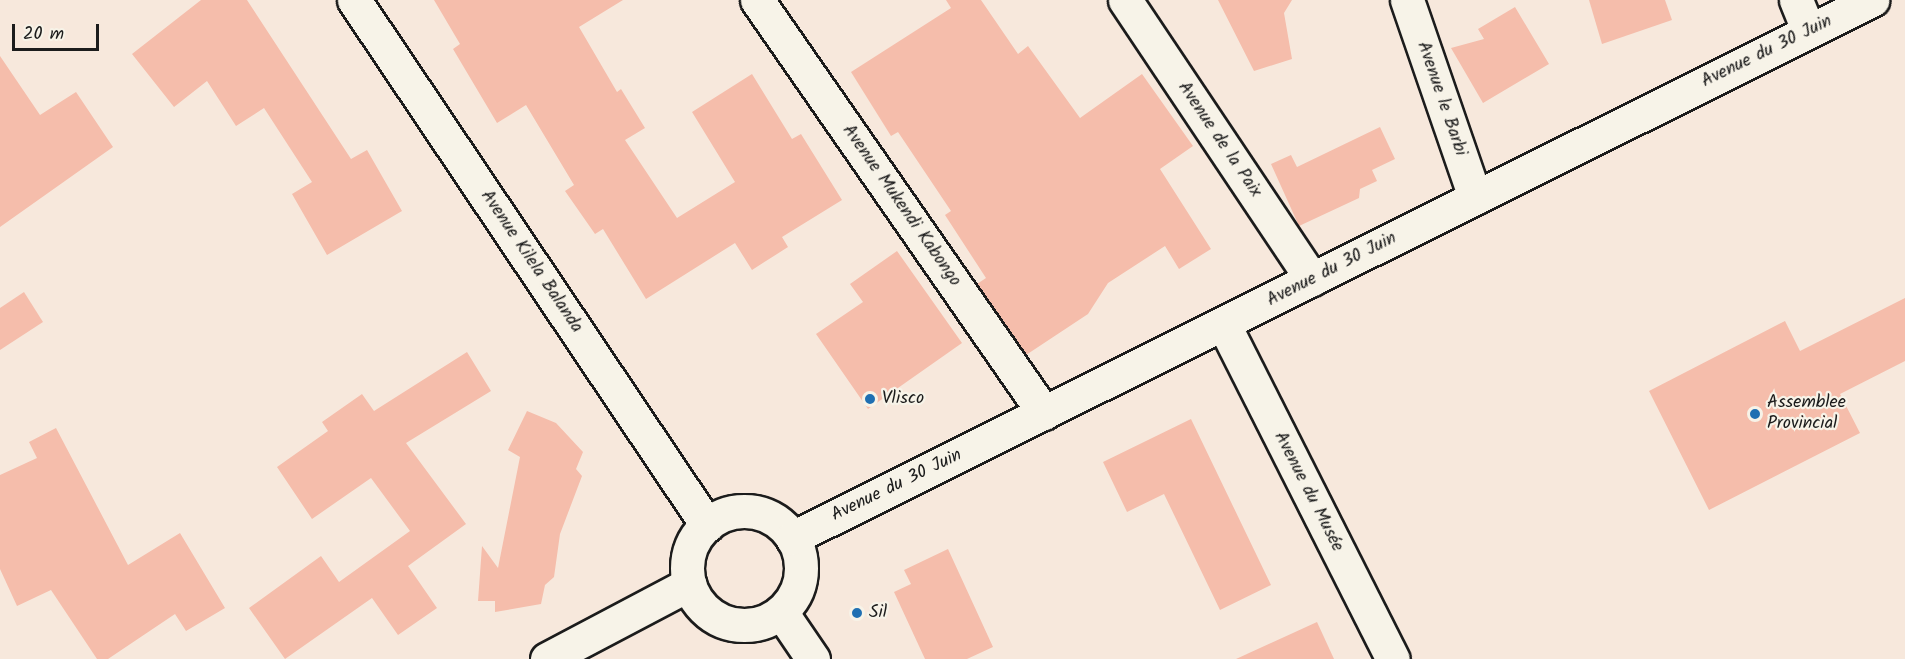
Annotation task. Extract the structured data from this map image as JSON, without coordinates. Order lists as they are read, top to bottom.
{
  "streets": {
    "street": [
      "Avenue du 30 Juin",
      "Avenue le Barbi",
      "Avenue de la Paix",
      "Avenue Mukendi Kabongo",
      "Avenue Kilela Balanda",
      "Avenue du Musée"
    ]
  },
  "crossings": [
    ["Avenue du 30 Juin", "Avenue le Barbi"],
    ["Avenue du 30 Juin", "Avenue de la Paix"],
    ["Avenue du 30 Juin", "Avenue Mukendi Kabongo"],
    ["Avenue du 30 Juin", "Avenue Kilela Balanda"],
    ["Avenue du 30 Juin", "Avenue du Musée"]
  ],
  "places": ["Vlisco", "Assemblee Provincial", "Sil"],
  "scale_bar": "20 m"
}
